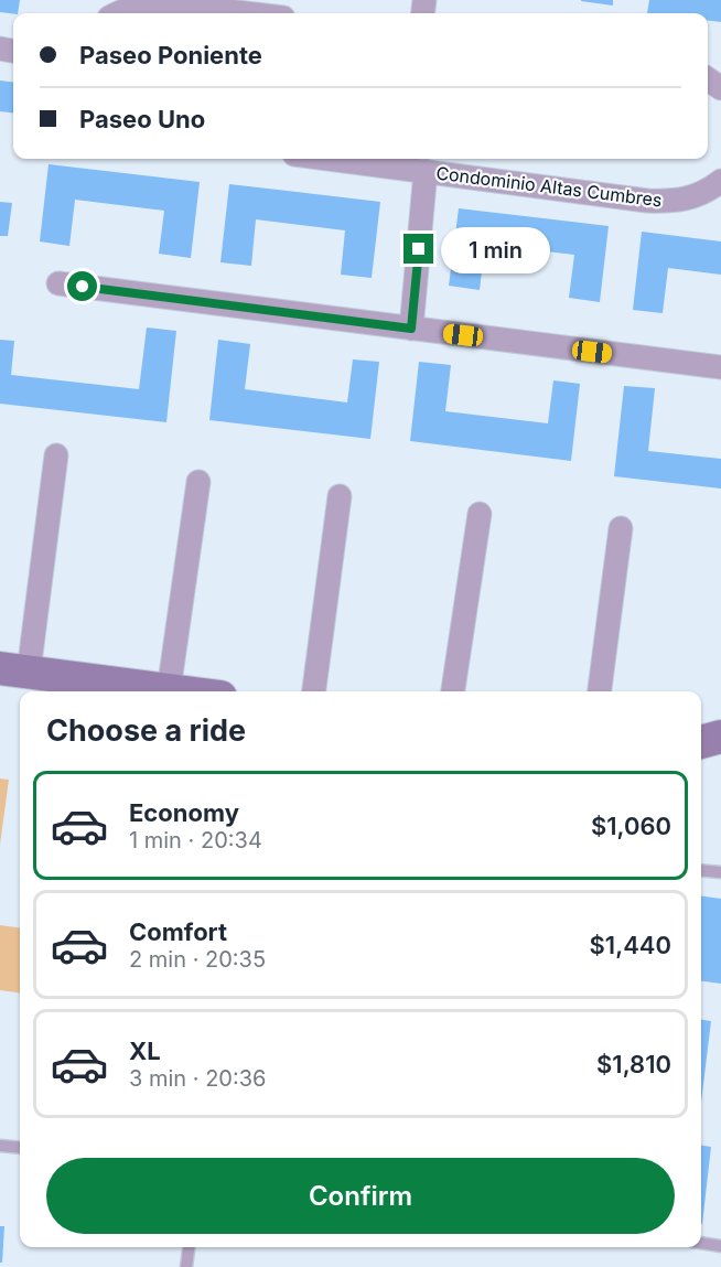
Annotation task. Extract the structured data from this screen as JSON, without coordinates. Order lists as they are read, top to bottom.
{
  "streets": {
    "street": ["Condominio Altas Cumbres"]
  },
  "page": {
    "banner": ["Paseo Poniente", "Paseo Uno"],
    "bubble": "1 min",
    "heading": "Choose a ride",
    "list": [
      {
        "name": "Economy",
        "note": "1 min · 20:34",
        "value": "$1,060"
      },
      {
        "name": "Comfort",
        "note": "2 min · 20:35",
        "value": "$1,440"
      },
      {
        "name": "XL",
        "note": "3 min · 20:36",
        "value": "$1,810"
      }
    ],
    "buttons": "Confirm"
  }
}
